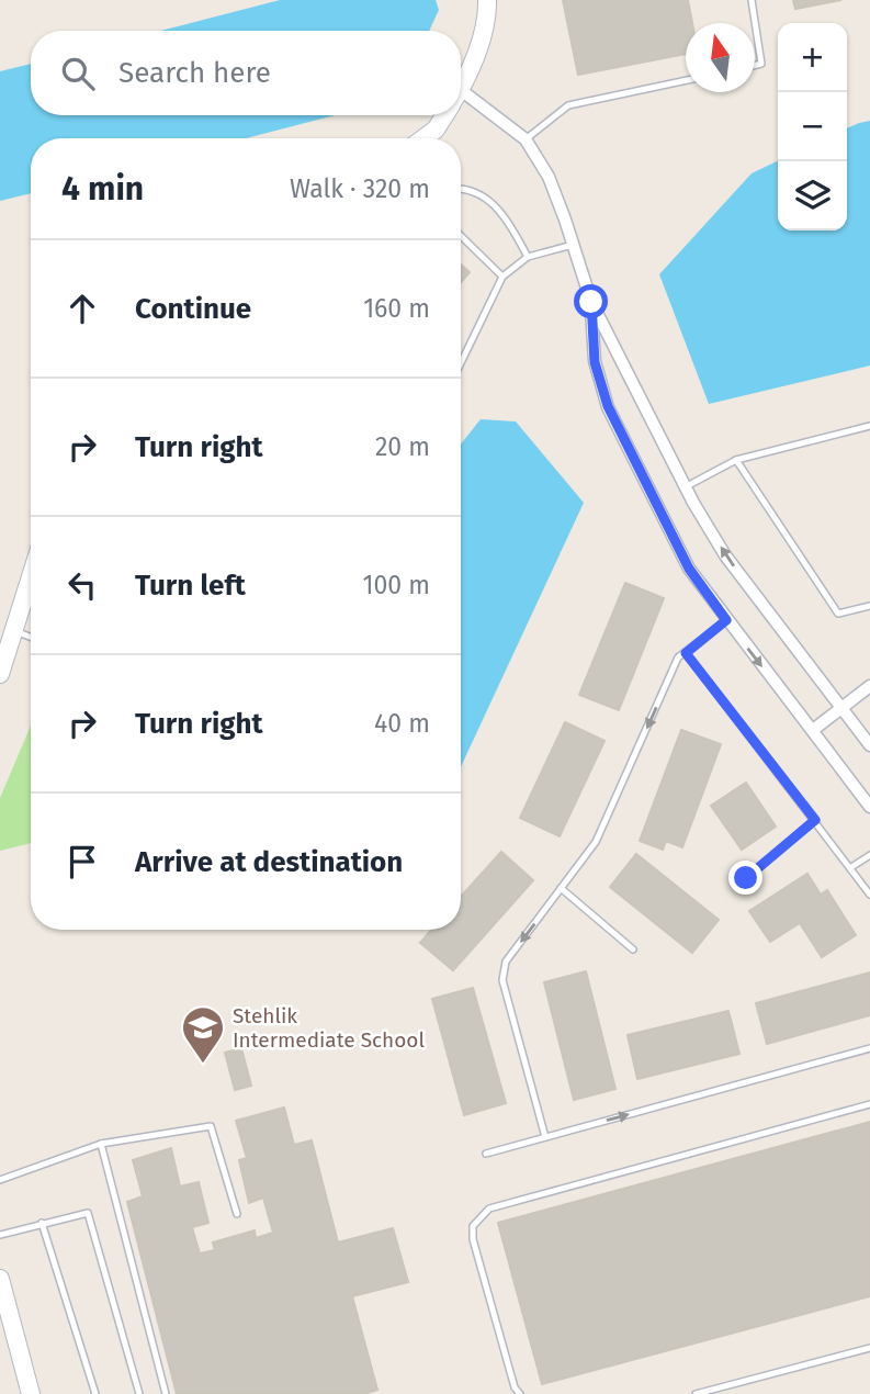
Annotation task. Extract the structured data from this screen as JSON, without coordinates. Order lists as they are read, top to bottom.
{
  "places": {
    "school or university": ["Stehlik Intermediate School"]
  },
  "north": "top",
  "page": {
    "map_buttons": ["+", "−"],
    "search": "Search here",
    "heading": ["4 min", "Walk · 320 m"],
    "list": [
      ["Continue", "160 m"],
      ["Turn right", "20 m"],
      ["Turn left", "100 m"],
      ["Turn right", "40 m"],
      "Arrive at destination"
    ]
  }
}
